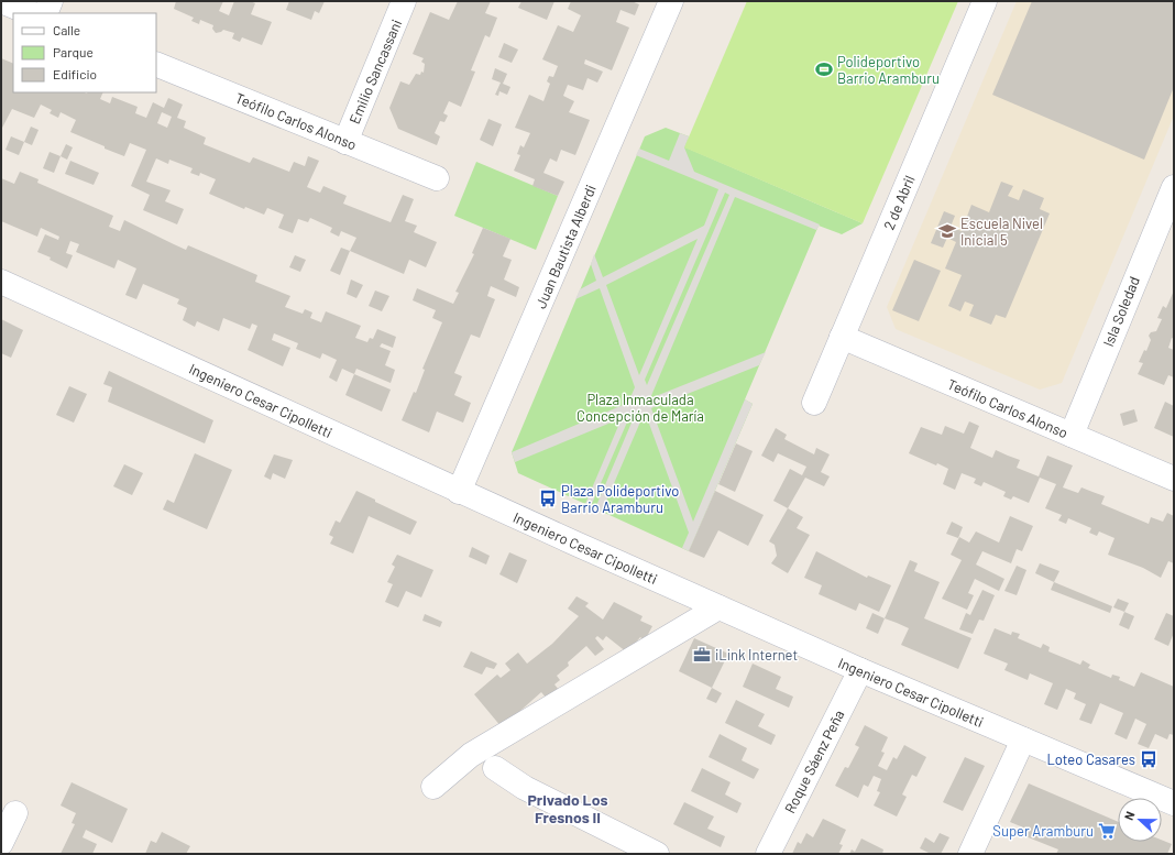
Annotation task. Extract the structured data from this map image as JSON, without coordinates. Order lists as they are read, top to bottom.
{
  "streets": {
    "street": [
      "Emilio Sancassani",
      "Teófilo Carlos Alonso",
      "2 de Abril",
      "Juan Bautista Alberdi",
      "Isla Soledad",
      "Ingeniero Cesar Cipolletti",
      "Roque Sáenz Peña"
    ]
  },
  "crossings": [
    ["Emilio Sancassani", "Teófilo Carlos Alonso"],
    ["Teófilo Carlos Alonso", "2 de Abril"],
    ["Teófilo Carlos Alonso", "Isla Soledad"],
    ["Juan Bautista Alberdi", "Ingeniero Cesar Cipolletti"],
    ["Ingeniero Cesar Cipolletti", "Roque Sáenz Peña"]
  ],
  "districts": ["Privado Los Fresnos II"],
  "parks": ["Plaza Inmaculada Concepción de María"],
  "places": {
    "sports": ["Polideportivo Barrio Aramburu"],
    "school or university": ["Escuela Nivel Inicial 5"],
    "bus stop": ["Plaza Polideportivo Barrio Aramburu", "Loteo Casares"],
    "office": ["iLink Internet"],
    "supermarket": ["Super Aramburu"]
  },
  "legend": ["Calle", "Parque", "Edificio"],
  "north": "left"
}
